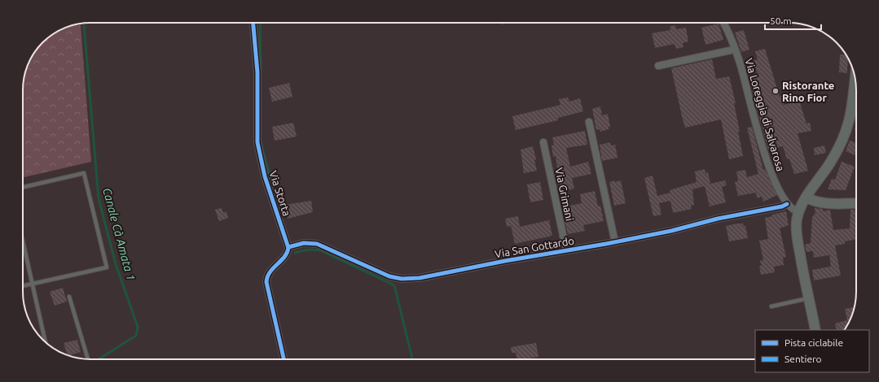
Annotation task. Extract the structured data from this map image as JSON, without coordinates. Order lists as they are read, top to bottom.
{
  "streets": {
    "street": [
      "Via Loreggia di Salvarosa",
      "Via Storta",
      "Via Grimani",
      "Via San Gottardo"
    ]
  },
  "crossings": [
    ["Via Loreggia di Salvarosa", "Via San Gottardo"],
    ["Via Storta", "Via San Gottardo"],
    ["Via Grimani", "Via San Gottardo"]
  ],
  "water": ["Canale Cà Amata 1"],
  "places": ["Ristorante Rino Fior"],
  "legend": ["Pista ciclabile", "Sentiero"],
  "scale_bar": "50 m"
}
